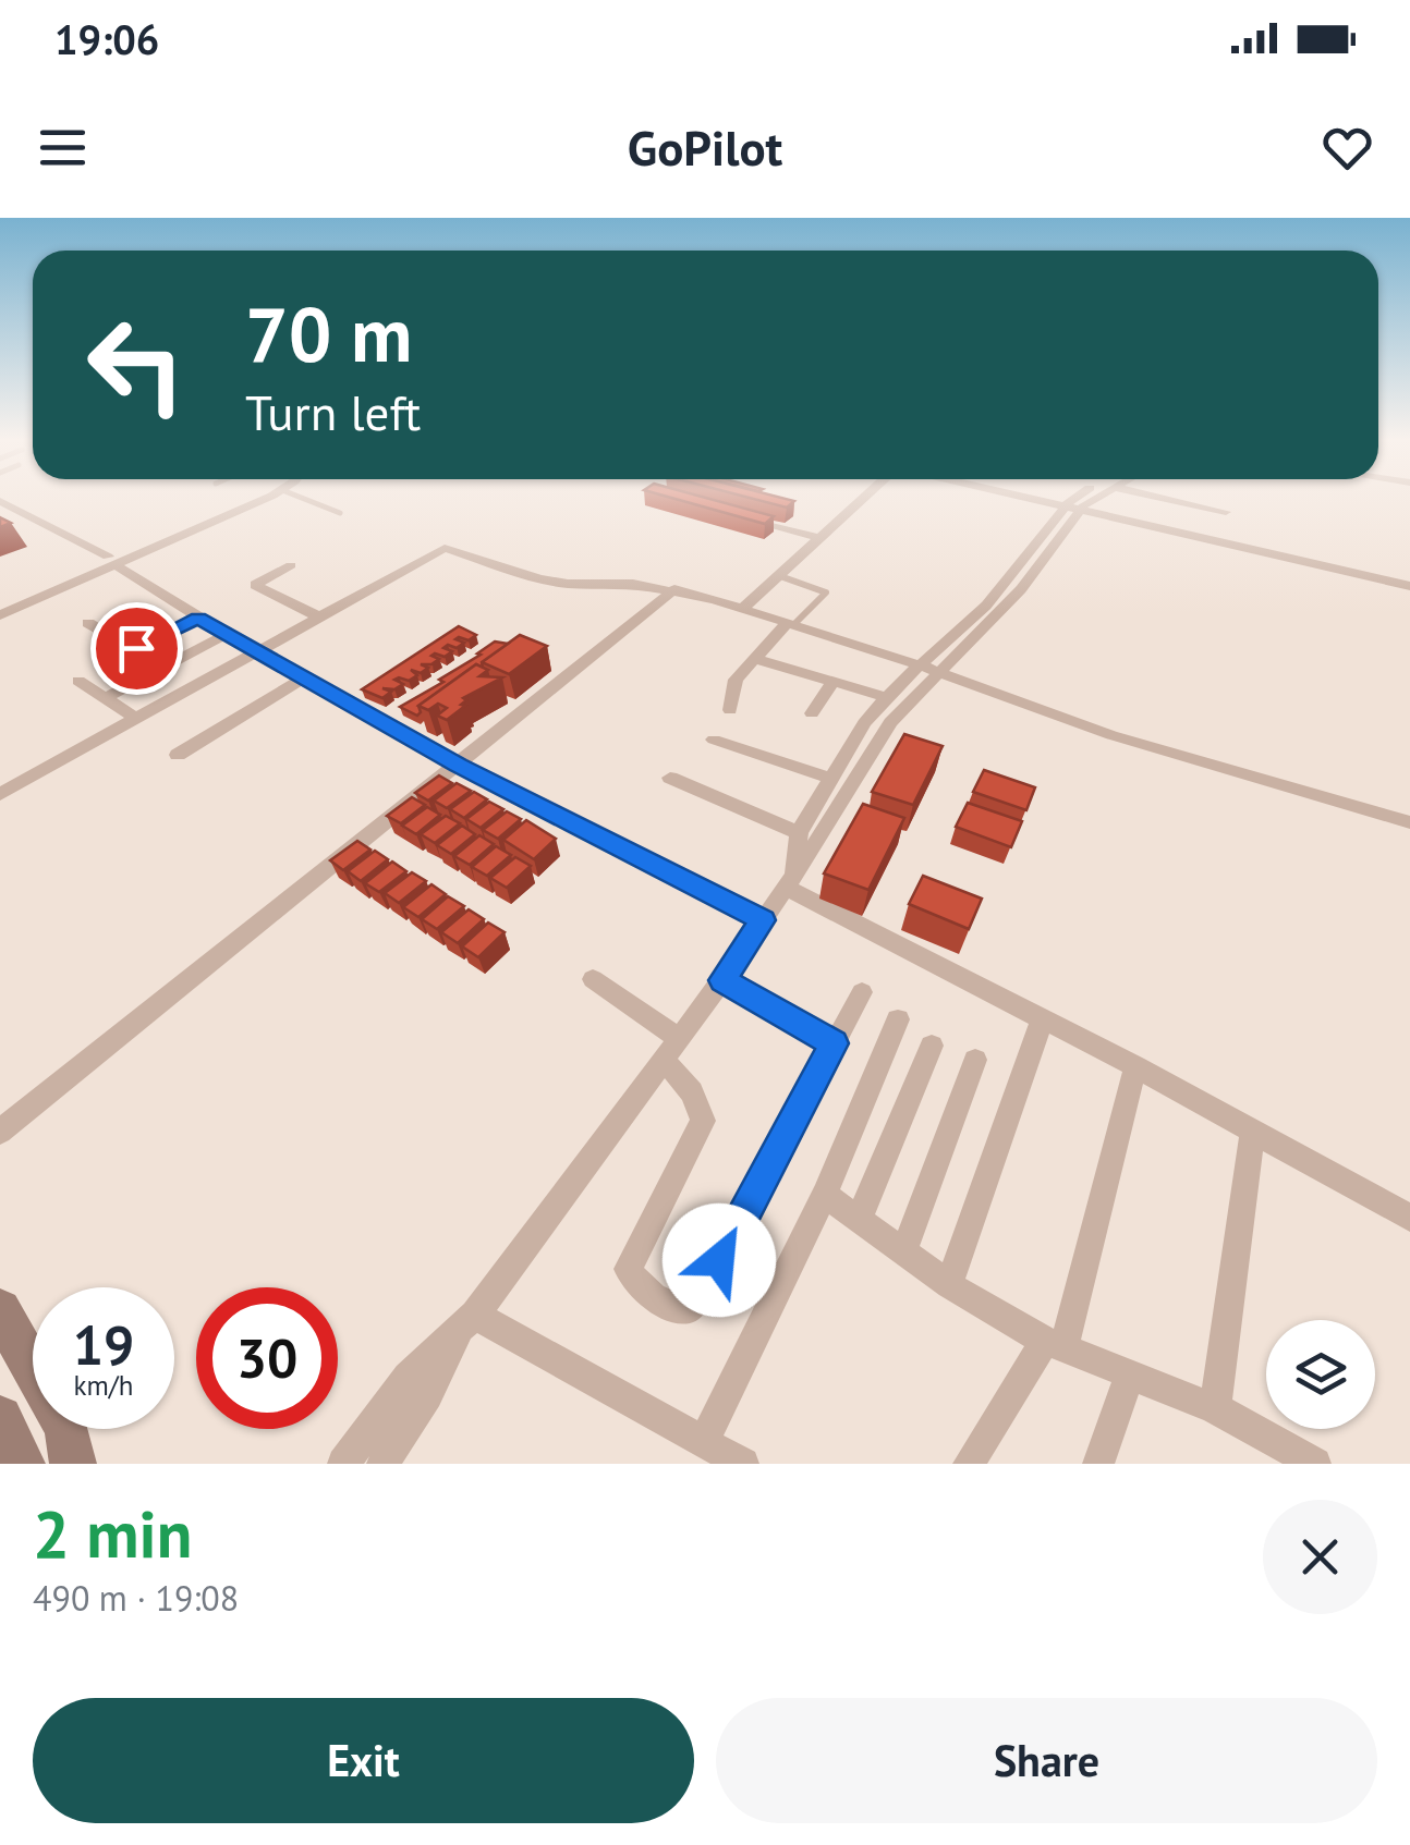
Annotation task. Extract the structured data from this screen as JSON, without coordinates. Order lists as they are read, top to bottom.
{
  "page": {
    "status": "19:06",
    "header": "GoPilot",
    "turn": ["70 m", "Turn left"],
    "speed": "19 km/h",
    "limit": "30",
    "heading": ["2 min", "490 m · 19:08"],
    "buttons": ["Exit", "Share"]
  }
}
